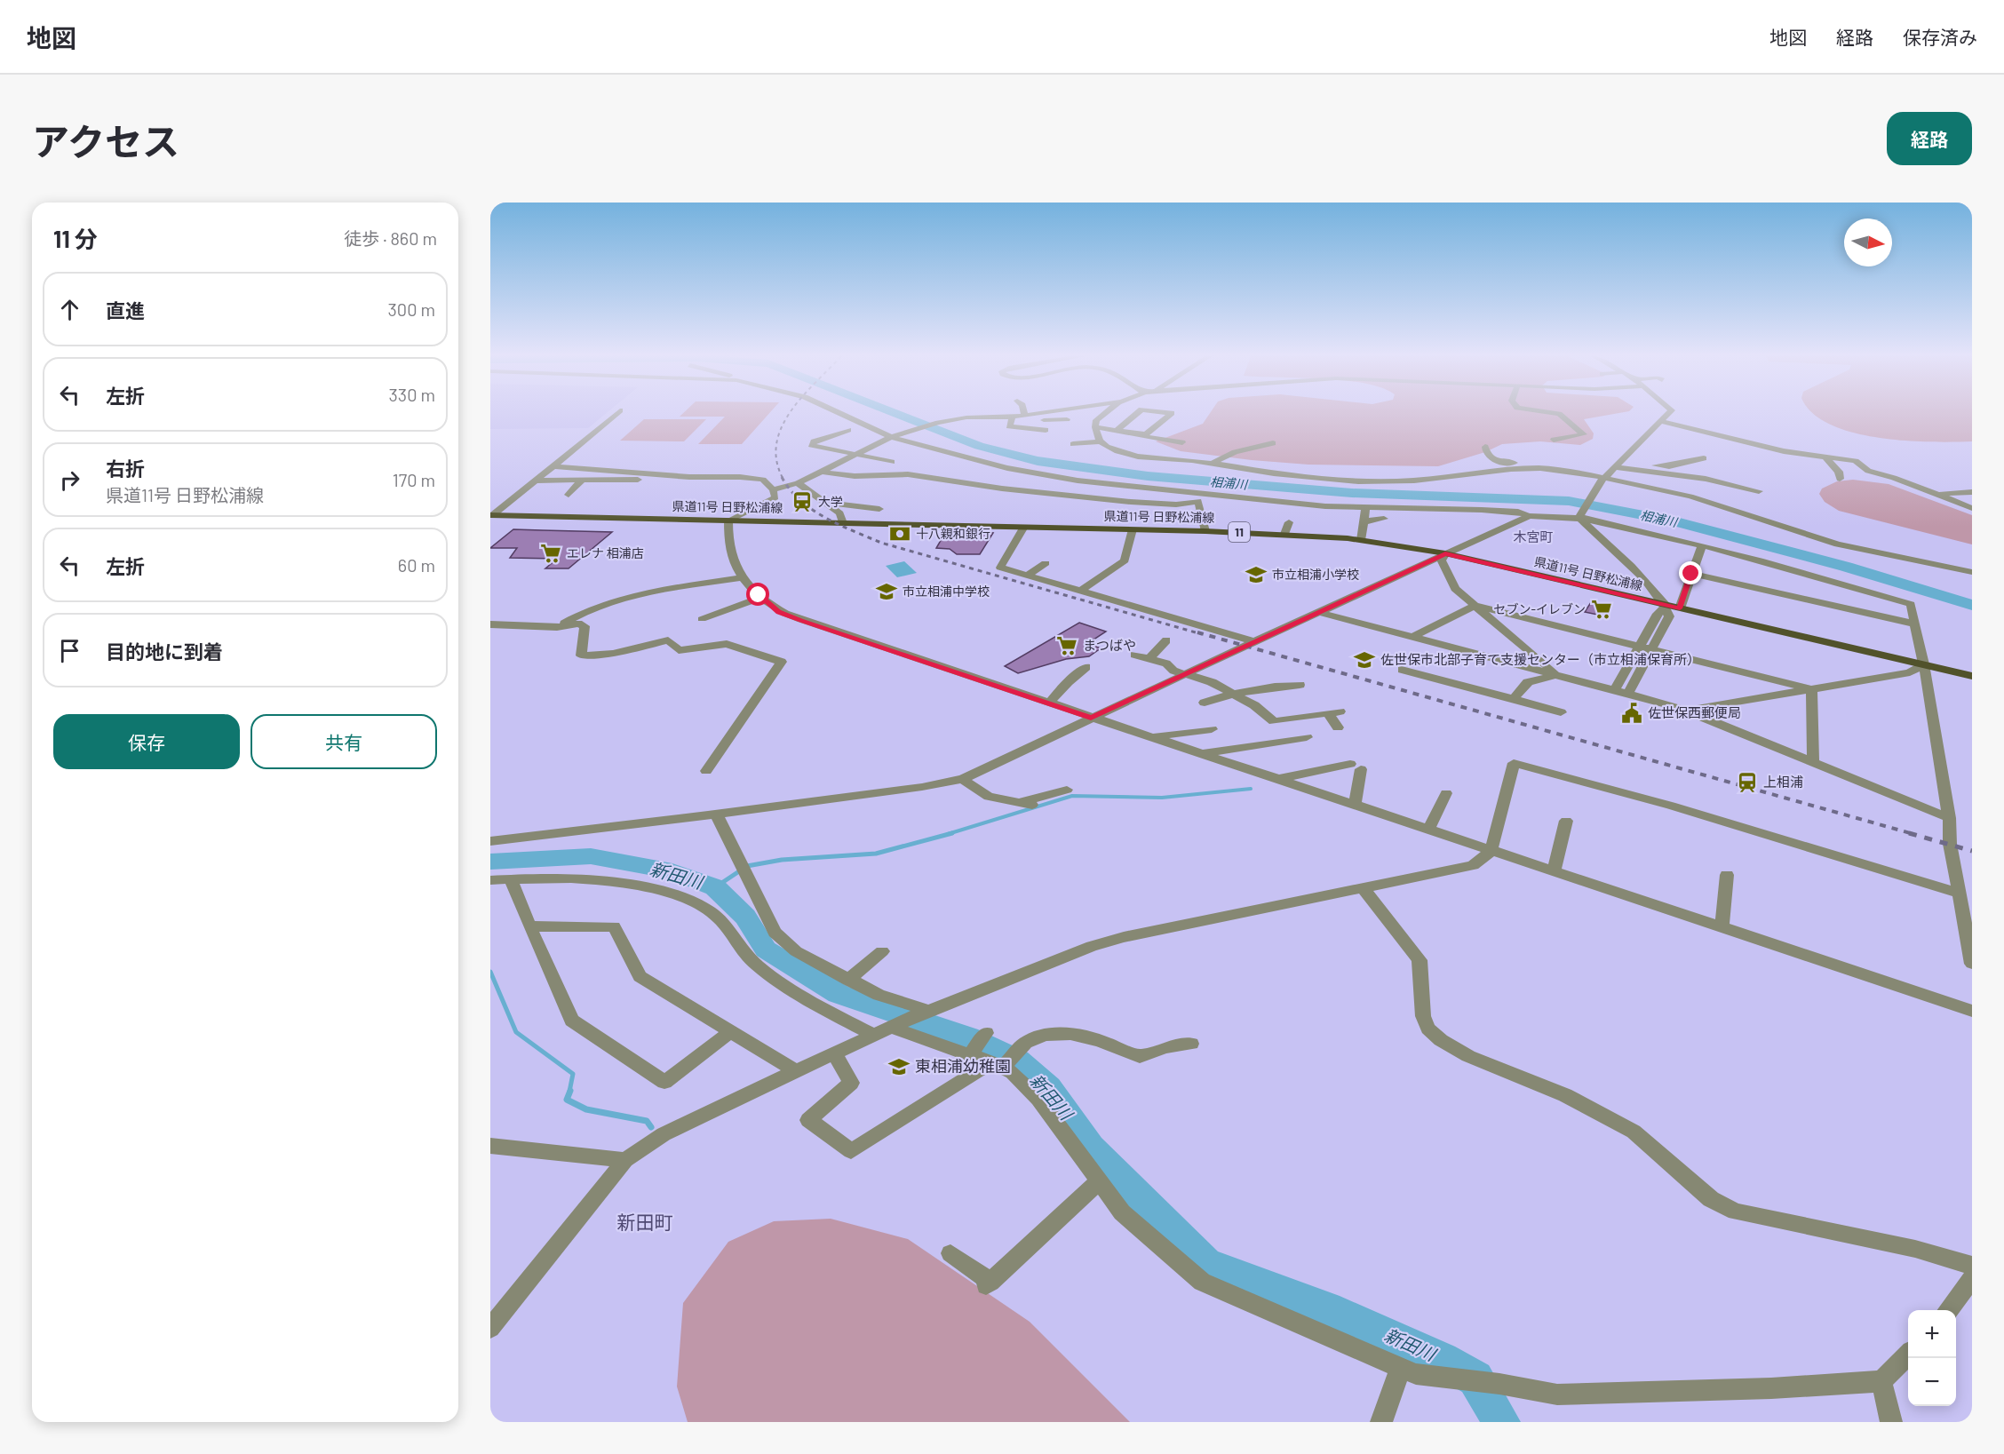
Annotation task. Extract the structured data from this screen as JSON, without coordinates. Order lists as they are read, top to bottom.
{
  "streets": {
    "main road": ["県道11号 日野松浦線", "11"]
  },
  "districts": ["木宮町", "新田町"],
  "water": ["相浦川", "新田川"],
  "places": {
    "station": ["大学", "上相浦"],
    "bank": ["十八親和銀行"],
    "supermarket": ["エレナ 相浦店", "セブン-イレブン", "まつばや"],
    "school or university": [
      "市立相浦小学校",
      "市立相浦中学校",
      "佐世保市北部子育て支援センター（市立相浦保育所）",
      "東相浦幼稚園"
    ],
    "public building": ["佐世保西郵便局"]
  },
  "north": "right",
  "page": {
    "header": "地図",
    "nav": ["地図", "経路", "保存済み"],
    "title": "アクセス",
    "buttons": [
      "経路",
      ["保存", "共有"]
    ],
    "heading": ["11 分", "徒歩 · 860 m"],
    "list": [
      ["直進", "300 m"],
      ["左折", "330 m"],
      ["右折", "県道11号 日野松浦線", "170 m"],
      ["左折", "60 m"],
      "目的地に到着"
    ],
    "map_buttons": ["+", "−"]
  }
}
